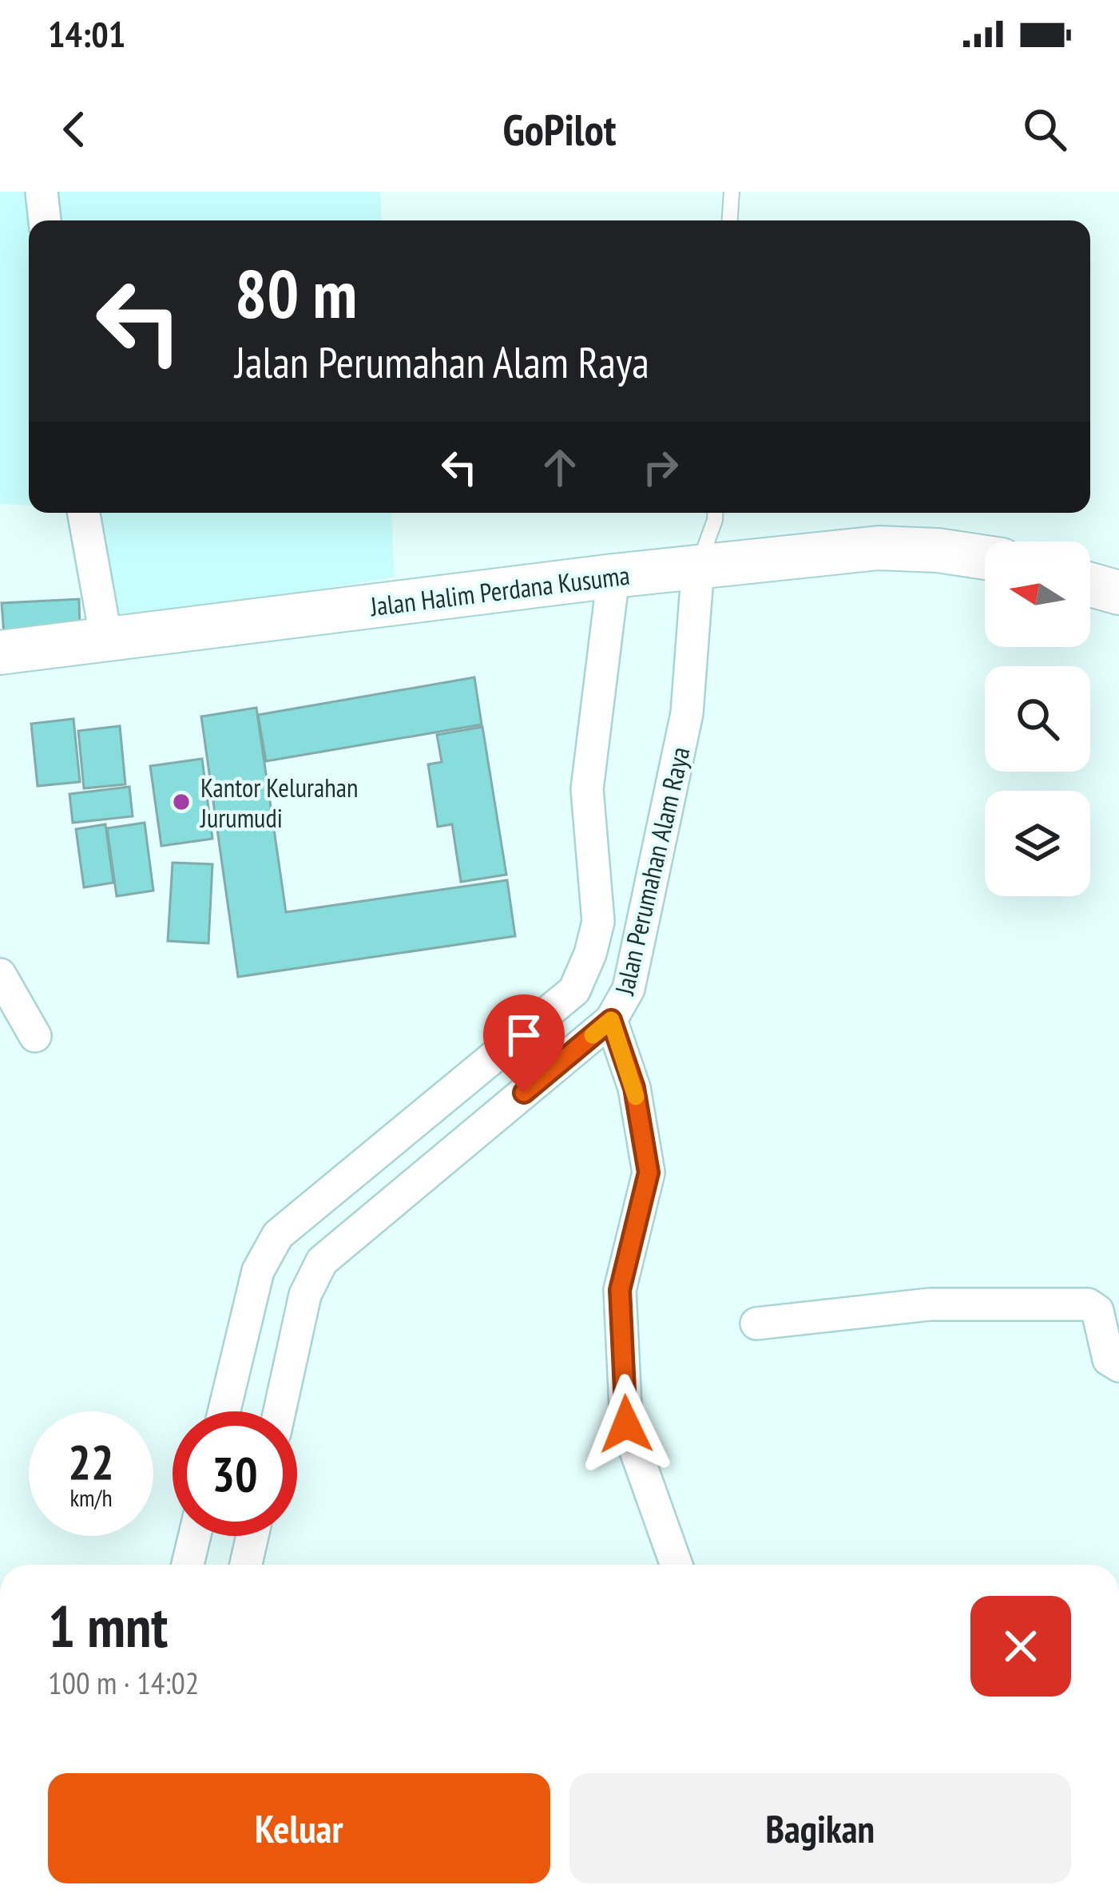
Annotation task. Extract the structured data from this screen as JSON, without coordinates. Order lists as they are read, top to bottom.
{
  "streets": {
    "main road": ["Jalan Halim Perdana Kusuma"],
    "street": ["Jalan Perumahan Alam Raya"]
  },
  "crossings": [
    ["Jalan Halim Perdana Kusuma", "Jalan Perumahan Alam Raya"]
  ],
  "places": ["Kantor Kelurahan Jurumudi"],
  "north": "left",
  "page": {
    "status": "14:01",
    "header": "GoPilot",
    "turn": ["80 m", "Jalan Perumahan Alam Raya"],
    "speed": "22 km/h",
    "limit": "30",
    "heading": ["1 mnt", "100 m · 14:02"],
    "buttons": ["Keluar", "Bagikan"]
  }
}
